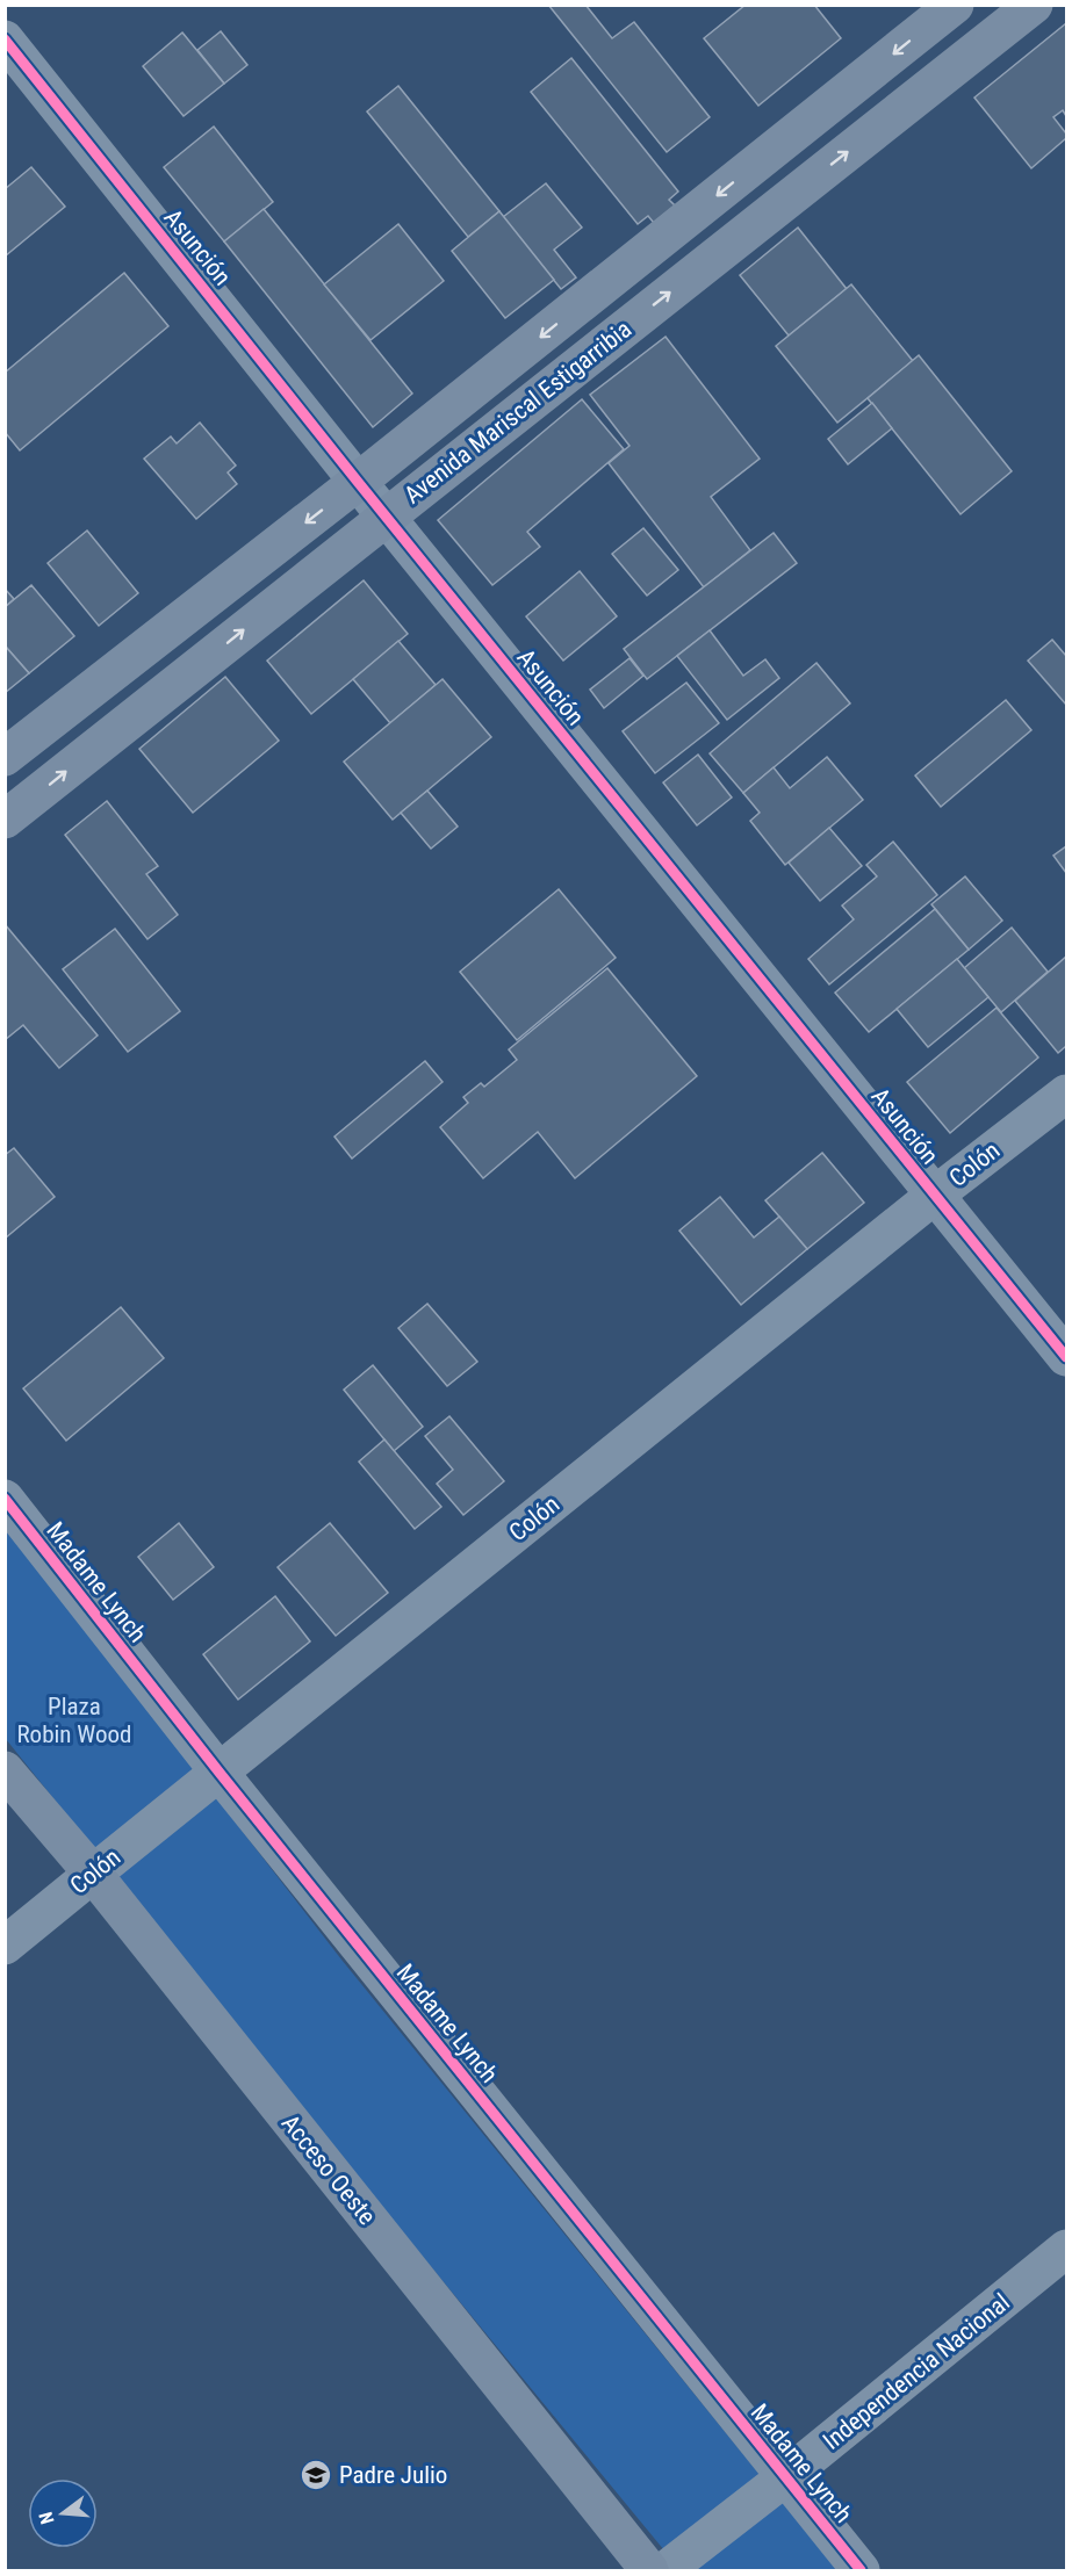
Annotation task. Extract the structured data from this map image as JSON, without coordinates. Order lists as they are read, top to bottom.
{
  "streets": {
    "main road": ["Avenida Mariscal Estigarribia", "Acceso Oeste"],
    "street": [
      "Asunción",
      "Colón",
      "Madame Lynch",
      "Independencia Nacional"
    ]
  },
  "crossings": [
    ["Asunción", "Avenida Mariscal Estigarribia"],
    ["Asunción", "Colón"],
    ["Colón", "Madame Lynch"],
    ["Colón", "Acceso Oeste"],
    ["Madame Lynch", "Independencia Nacional"]
  ],
  "parks": ["Plaza Robin Wood"],
  "places": {
    "school or university": ["Padre Julio"]
  },
  "north": "left"
}
